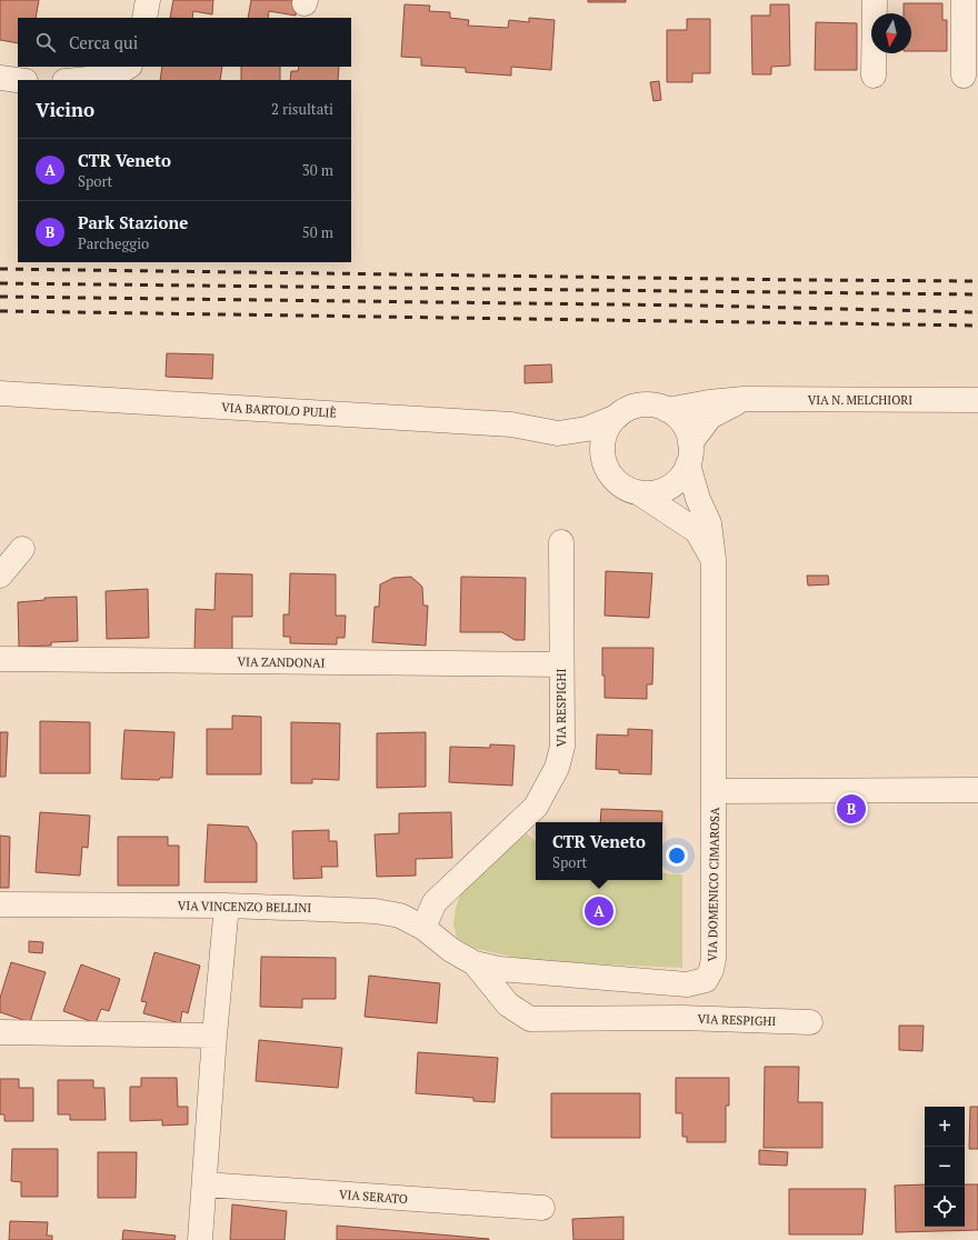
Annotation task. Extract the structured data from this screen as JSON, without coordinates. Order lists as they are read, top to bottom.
{
  "streets": {
    "street": [
      "VIA N. MELCHIORI",
      "VIA BARTOLO PULIÈ",
      "VIA ZANDONAI",
      "VIA RESPIGHI",
      "VIA DOMENICO CIMAROSA",
      "VIA VINCENZO BELLINI",
      "VIA SERATO"
    ]
  },
  "crossings": [
    ["VIA N. MELCHIORI", "VIA BARTOLO PULIÈ"],
    ["VIA ZANDONAI", "VIA RESPIGHI"],
    ["VIA RESPIGHI", "VIA DOMENICO CIMAROSA"],
    ["VIA RESPIGHI", "VIA VINCENZO BELLINI"],
    ["VIA DOMENICO CIMAROSA", "VIA VINCENZO BELLINI"]
  ],
  "north": "bottom",
  "page": {
    "search": "Cerca qui",
    "heading": ["Vicino", "2 risultati"],
    "list": [
      {
        "mark": "A",
        "name": "CTR Veneto",
        "note": "Sport",
        "value": "30 m"
      },
      {
        "mark": "B",
        "name": "Park Stazione",
        "note": "Parcheggio",
        "value": "50 m"
      }
    ],
    "pins": ["B", "A"],
    "popup": ["CTR Veneto", "Sport"],
    "map_buttons": ["+", "−"]
  }
}
